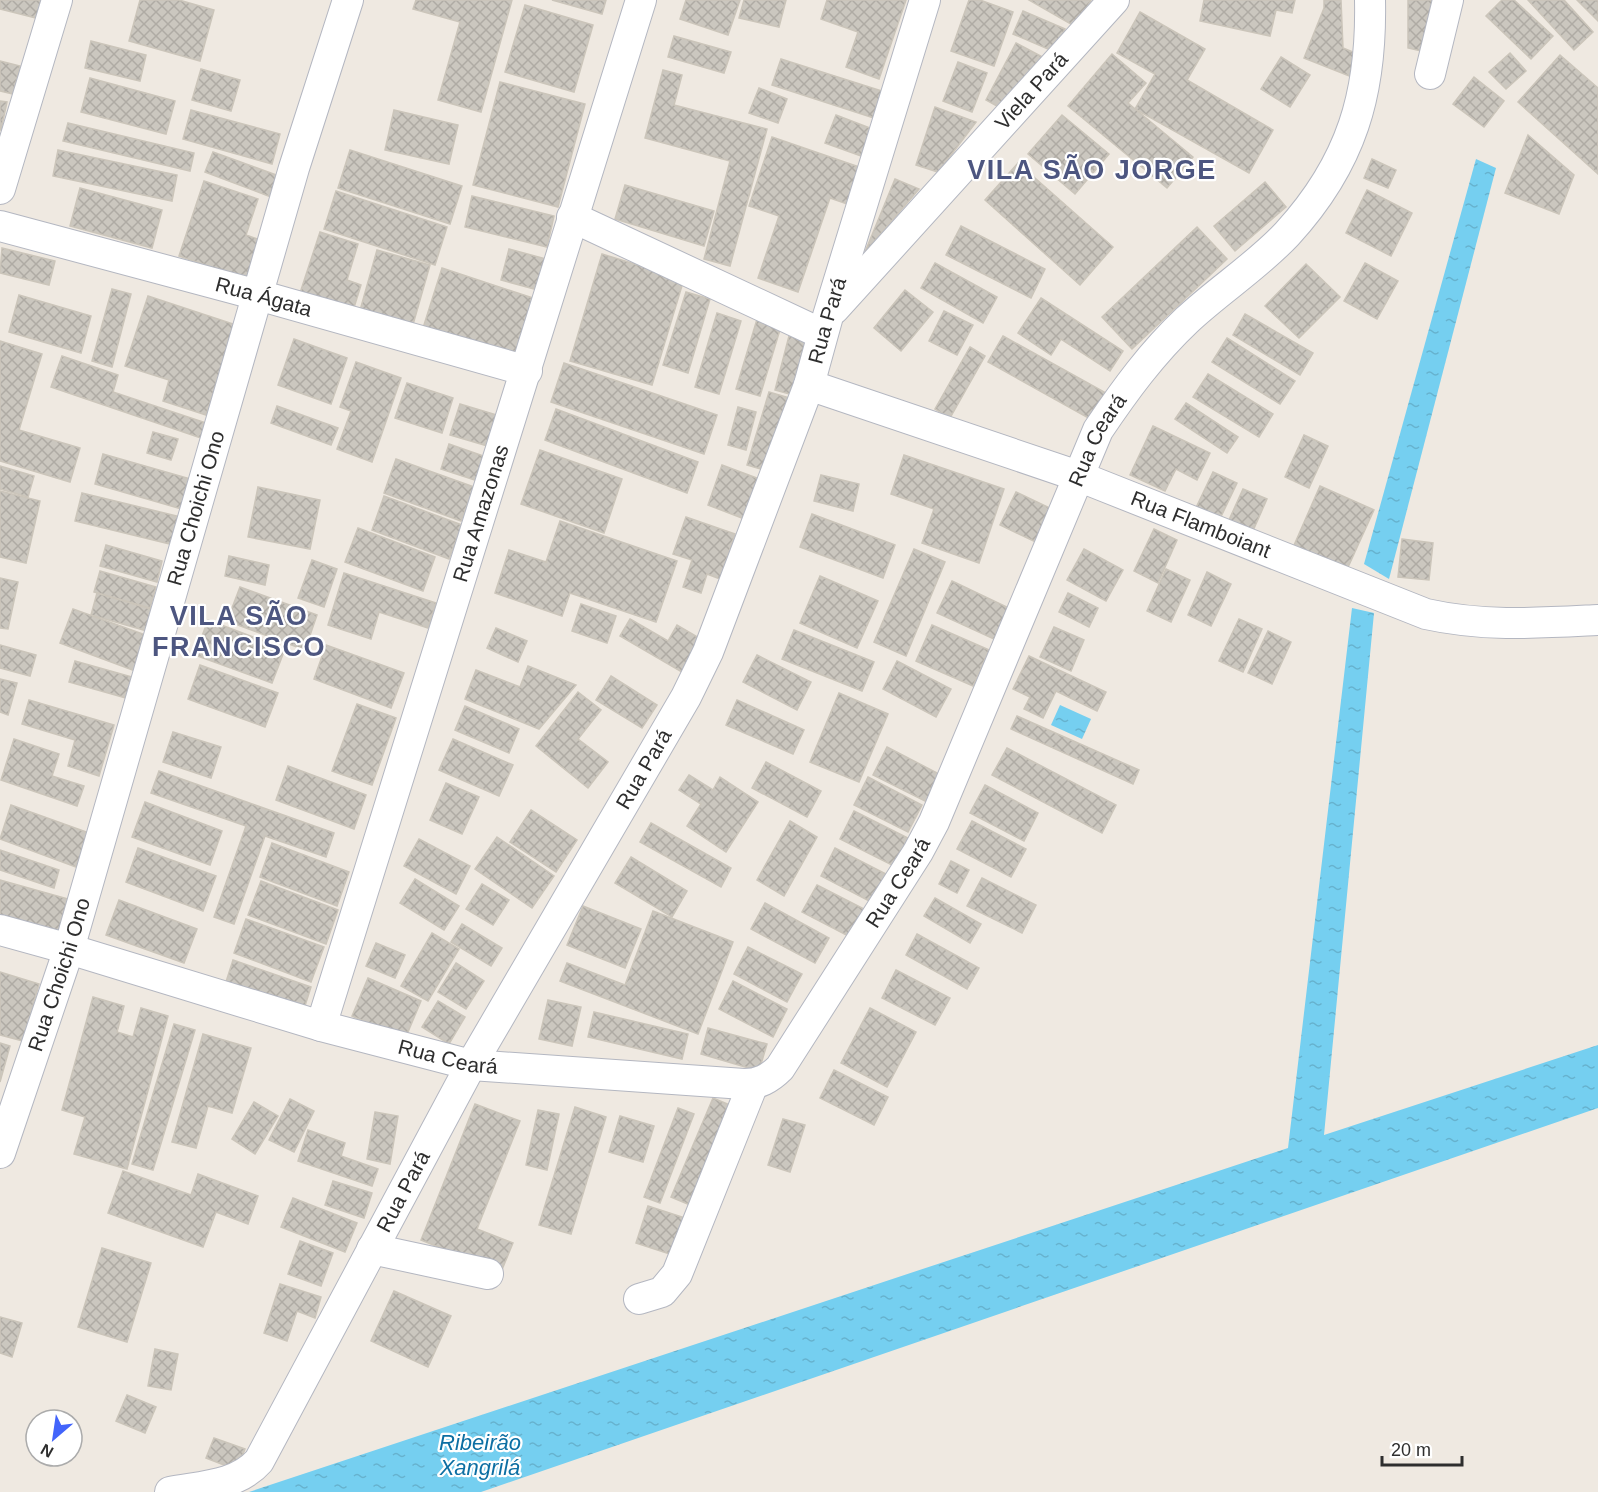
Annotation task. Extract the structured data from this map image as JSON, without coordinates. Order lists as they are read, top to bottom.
{
  "streets": {
    "street": [
      "Viela Pará",
      "Rua Ágata",
      "Rua Pará",
      "Rua Ceará",
      "Rua Choichi Ono",
      "Rua Amazonas",
      "Rua Flamboiant"
    ]
  },
  "crossings": [
    ["Viela Pará", "Rua Pará"],
    ["Rua Ágata", "Rua Choichi Ono"],
    ["Rua Ágata", "Rua Amazonas"],
    ["Rua Pará", "Rua Ceará"],
    ["Rua Pará", "Rua Flamboiant"],
    ["Rua Ceará", "Rua Choichi Ono"],
    ["Rua Ceará", "Rua Amazonas"],
    ["Rua Ceará", "Rua Flamboiant"]
  ],
  "districts": ["VILA SÃO JORGE", "VILA SÃO FRANCISCO"],
  "water": ["Ribeirão Xangrilá"],
  "scale_bar": "20 m",
  "north": "bottom left"
}
